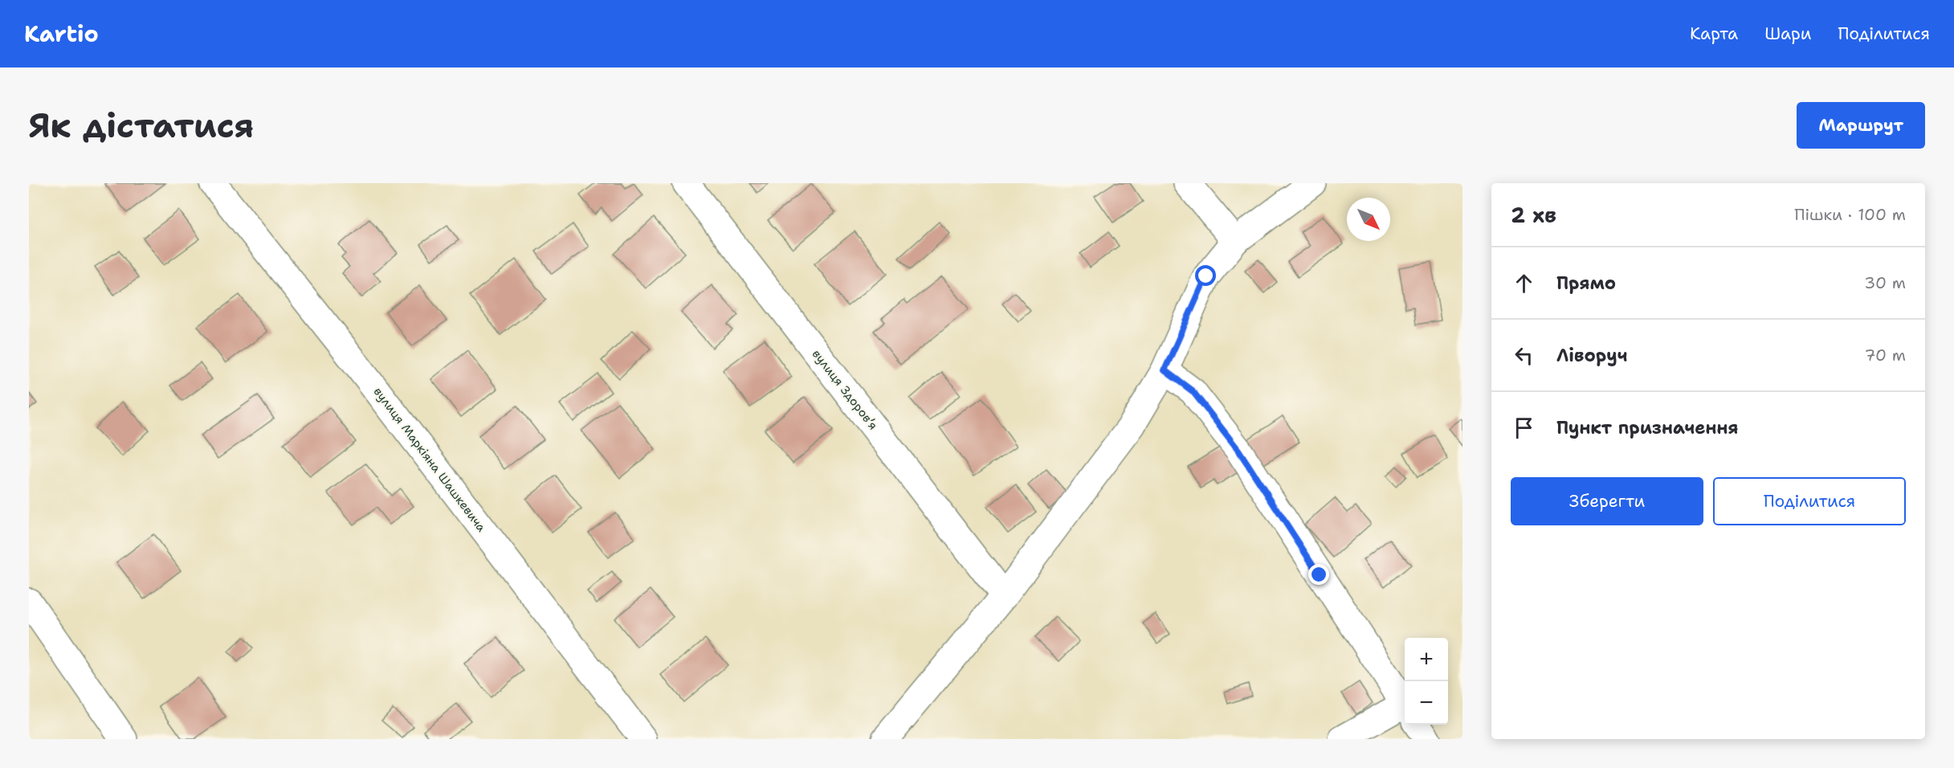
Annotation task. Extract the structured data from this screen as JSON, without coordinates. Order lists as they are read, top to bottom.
{
  "streets": {
    "street": ["вулиця Здоровʼя", "вулиця Маркіяна Шашкевича"]
  },
  "north": "bottom right",
  "page": {
    "header": "Kartio",
    "nav": ["Карта", "Шари", "Поділитися"],
    "buttons": [
      "Маршрут",
      ["Зберегти", "Поділитися"]
    ],
    "title": "Як дістатися",
    "heading": ["2 хв", "Пішки · 100 m"],
    "list": [
      ["Прямо", "30 m"],
      ["Ліворуч", "70 m"],
      "Пункт призначення"
    ],
    "map_buttons": ["+", "−"]
  }
}
